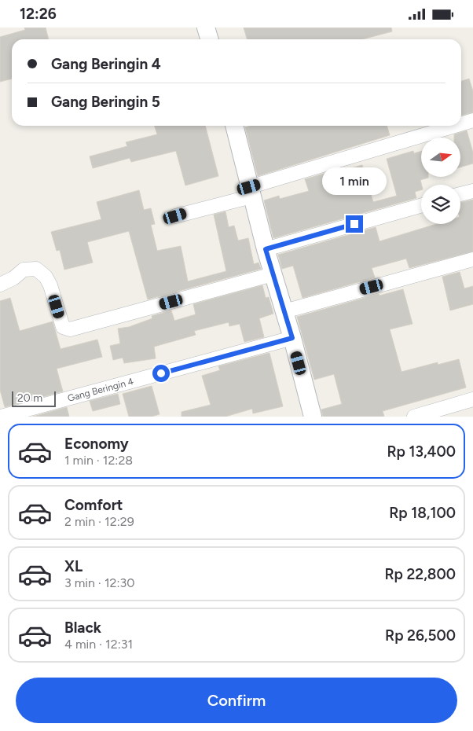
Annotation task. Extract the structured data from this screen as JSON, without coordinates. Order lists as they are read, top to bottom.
{
  "streets": {
    "street": ["Gang Beringin 4"]
  },
  "scale_bar": "20 m",
  "north": "right",
  "page": {
    "status": "12:26",
    "banner": ["Gang Beringin 4", "Gang Beringin 5"],
    "bubble": "1 min",
    "scale": "20 m",
    "list": [
      {
        "name": "Economy",
        "note": "1 min · 12:28",
        "value": "Rp 13,400"
      },
      {
        "name": "Comfort",
        "note": "2 min · 12:29",
        "value": "Rp 18,100"
      },
      {
        "name": "XL",
        "note": "3 min · 12:30",
        "value": "Rp 22,800"
      },
      {
        "name": "Black",
        "note": "4 min · 12:31",
        "value": "Rp 26,500"
      }
    ],
    "buttons": "Confirm"
  }
}
